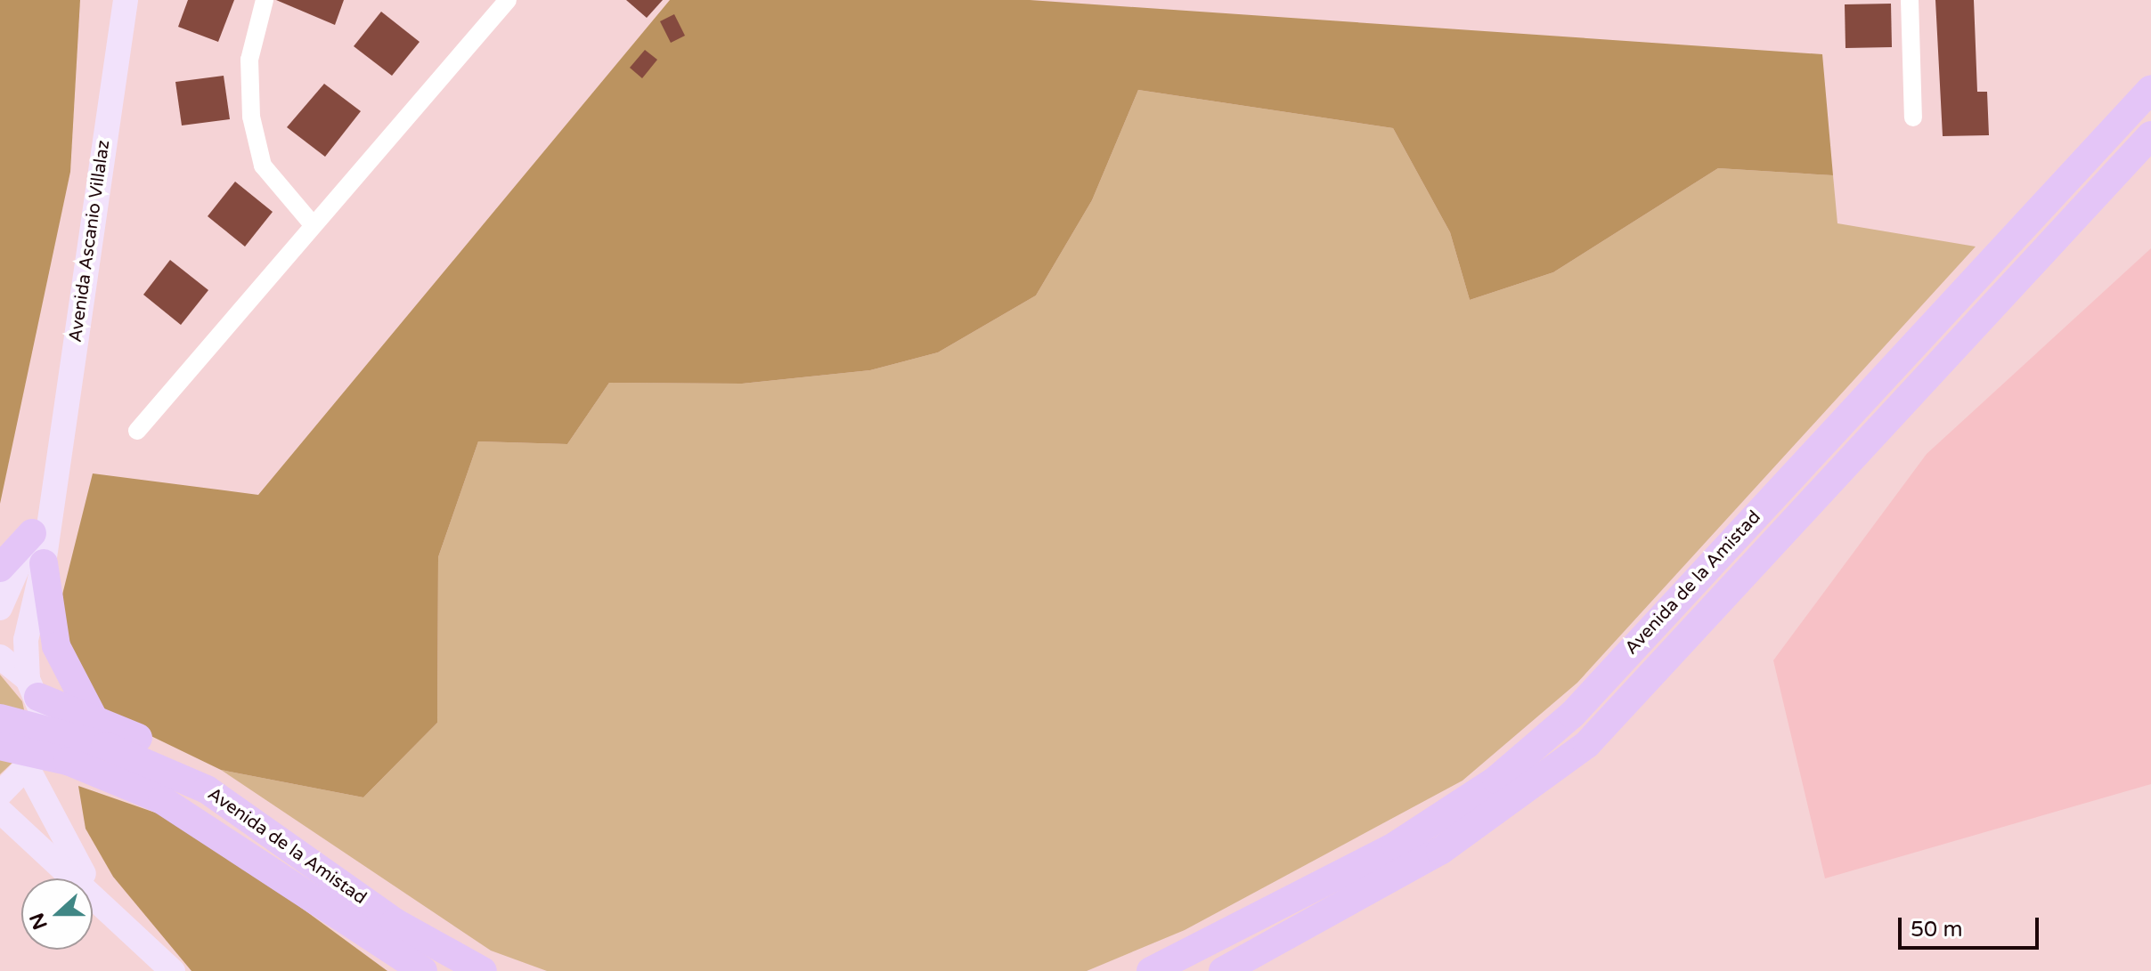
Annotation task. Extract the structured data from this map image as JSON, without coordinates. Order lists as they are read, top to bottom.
{
  "streets": {
    "main road": ["Avenida Ascanio Villalaz", "Avenida de la Amistad"]
  },
  "scale_bar": "50 m",
  "north": "left"
}
